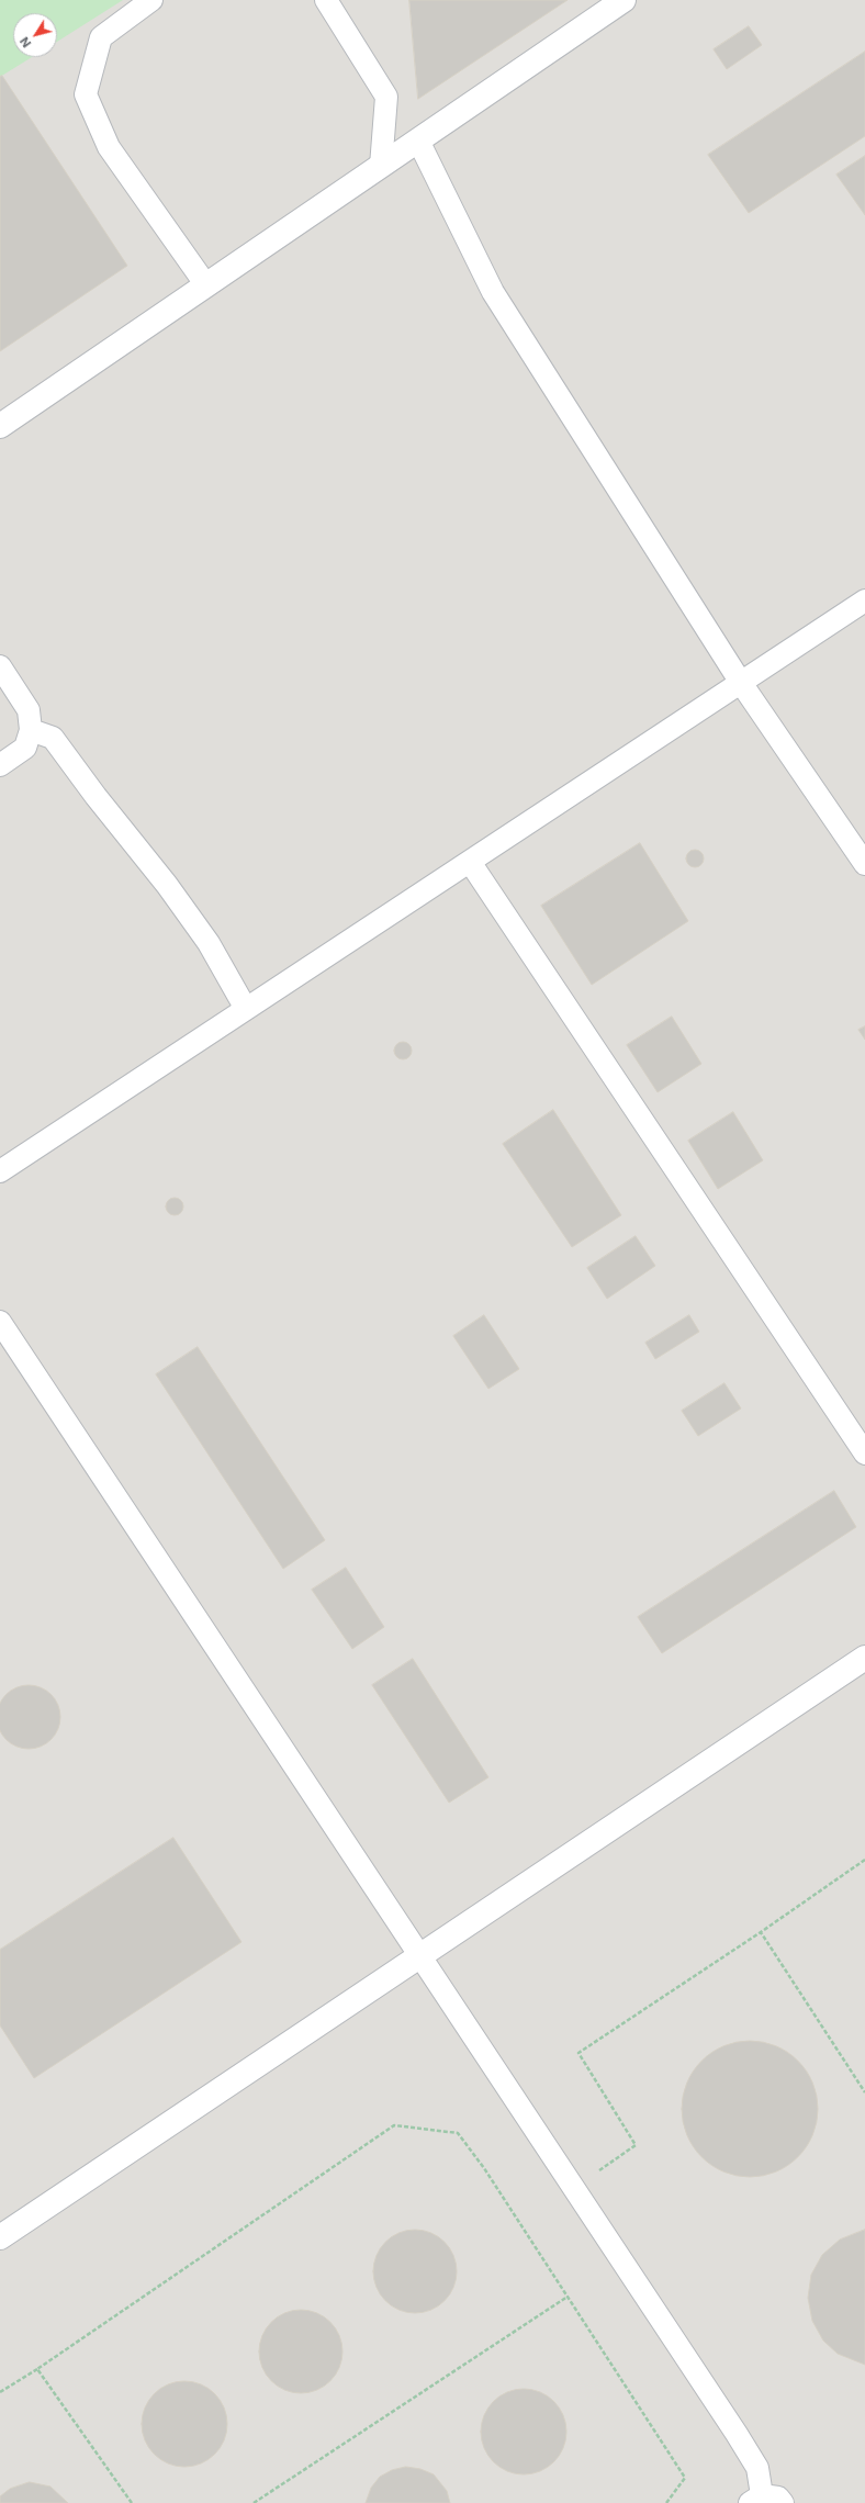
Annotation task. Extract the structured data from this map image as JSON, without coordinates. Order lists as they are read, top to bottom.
{
  "north": "bottom left"
}
